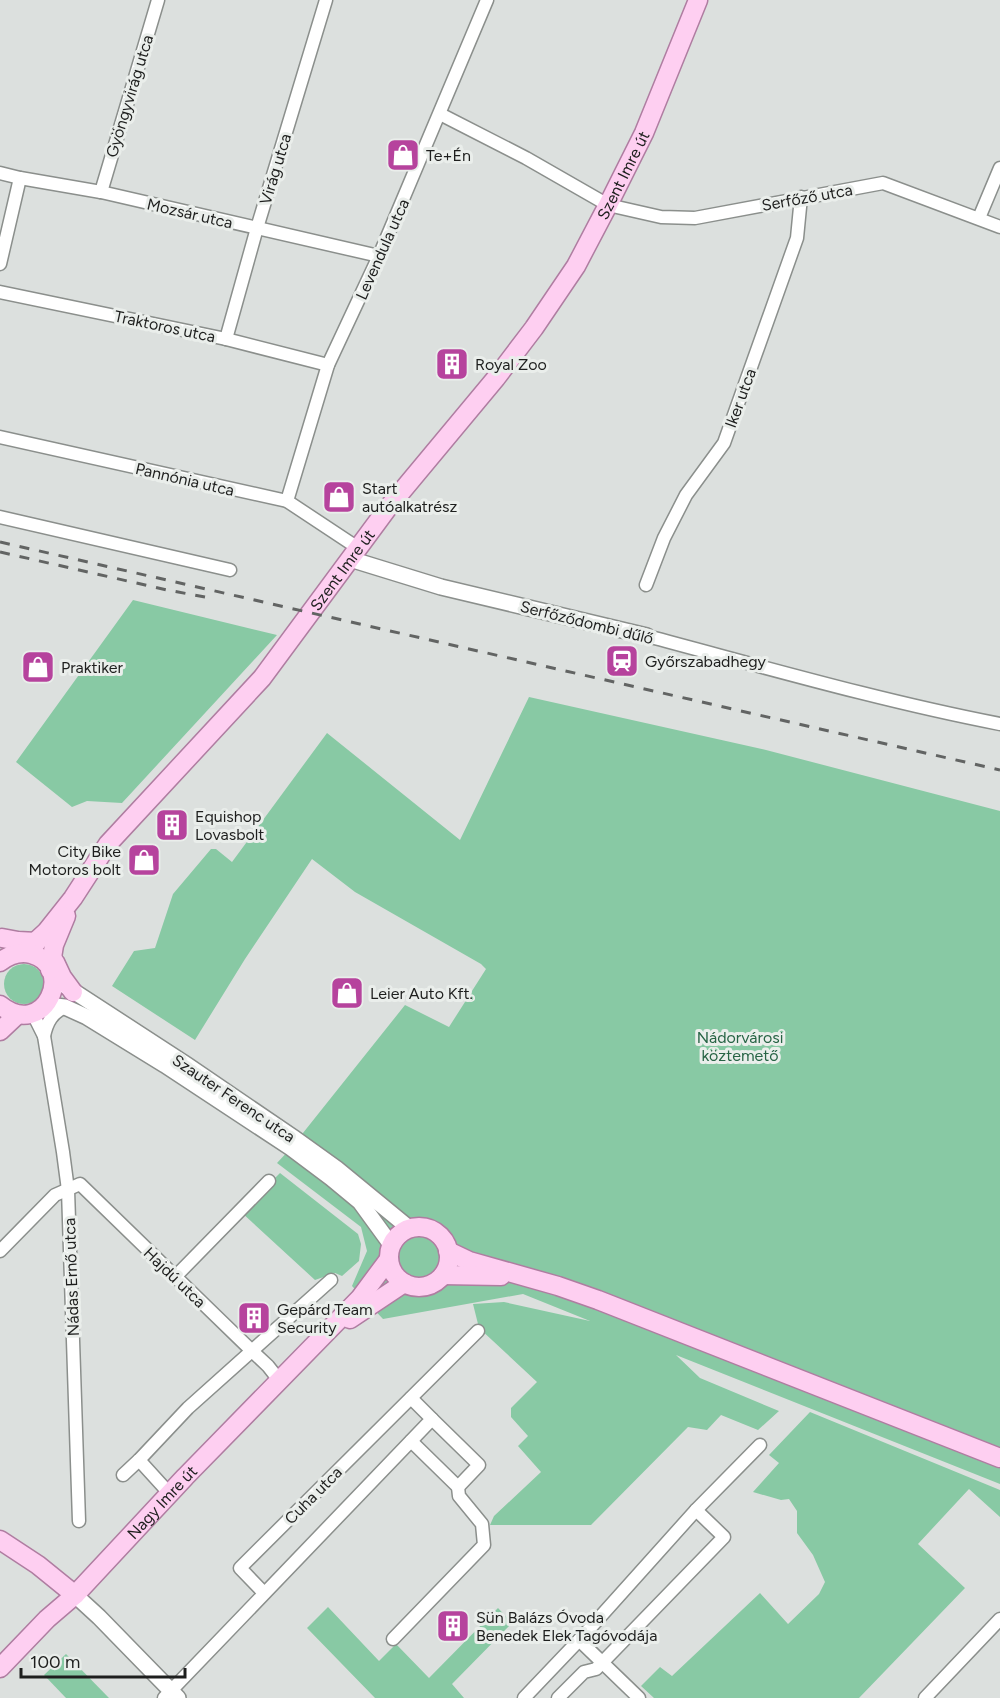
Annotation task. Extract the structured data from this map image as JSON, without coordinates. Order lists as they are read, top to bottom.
{
  "streets": {
    "main road": ["Szent Imre út", "Nagy Imre út"],
    "street": [
      "Gyöngyvirág utca",
      "Virág utca",
      "Serfőző utca",
      "Mozsár utca",
      "Levendula utca",
      "Traktoros utca",
      "Iker utca",
      "Pannónia utca",
      "Serfőződombi dűlő",
      "Szauter Ferenc utca",
      "Nádas Ernő utca",
      "Hajdú utca",
      "Cuha utca"
    ]
  },
  "crossings": [
    ["Gyöngyvirág utca", "Mozsár utca"],
    ["Virág utca", "Mozsár utca"],
    ["Virág utca", "Traktoros utca"],
    ["Szent Imre út", "Serfőző utca"],
    ["Szent Imre út", "Pannónia utca"],
    ["Szent Imre út", "Serfőződombi dűlő"],
    ["Szent Imre út", "Szauter Ferenc utca"],
    ["Szent Imre út", "Nádas Ernő utca"],
    ["Serfőző utca", "Levendula utca"],
    ["Serfőző utca", "Iker utca"],
    ["Mozsár utca", "Levendula utca"],
    ["Levendula utca", "Traktoros utca"],
    ["Levendula utca", "Pannónia utca"],
    ["Pannónia utca", "Serfőződombi dűlő"],
    ["Szauter Ferenc utca", "Nádas Ernő utca"],
    ["Szauter Ferenc utca", "Nagy Imre út"],
    ["Nádas Ernő utca", "Hajdú utca"],
    ["Hajdú utca", "Nagy Imre út"]
  ],
  "parks": ["Nádorvárosi köztemető"],
  "places": {
    "shop": [
      "Te+Én",
      "Start autóalkatrész",
      "Praktiker",
      "City Bike Motoros bolt",
      "Leier Auto Kft."
    ],
    "building": [
      "Royal Zoo",
      "Equishop Lovasbolt",
      "Gepárd Team Security",
      "Sün Balázs Óvoda Benedek Elek Tagóvodája"
    ],
    "station": ["Győrszabadhegy"]
  },
  "scale_bar": "100 m"
}
